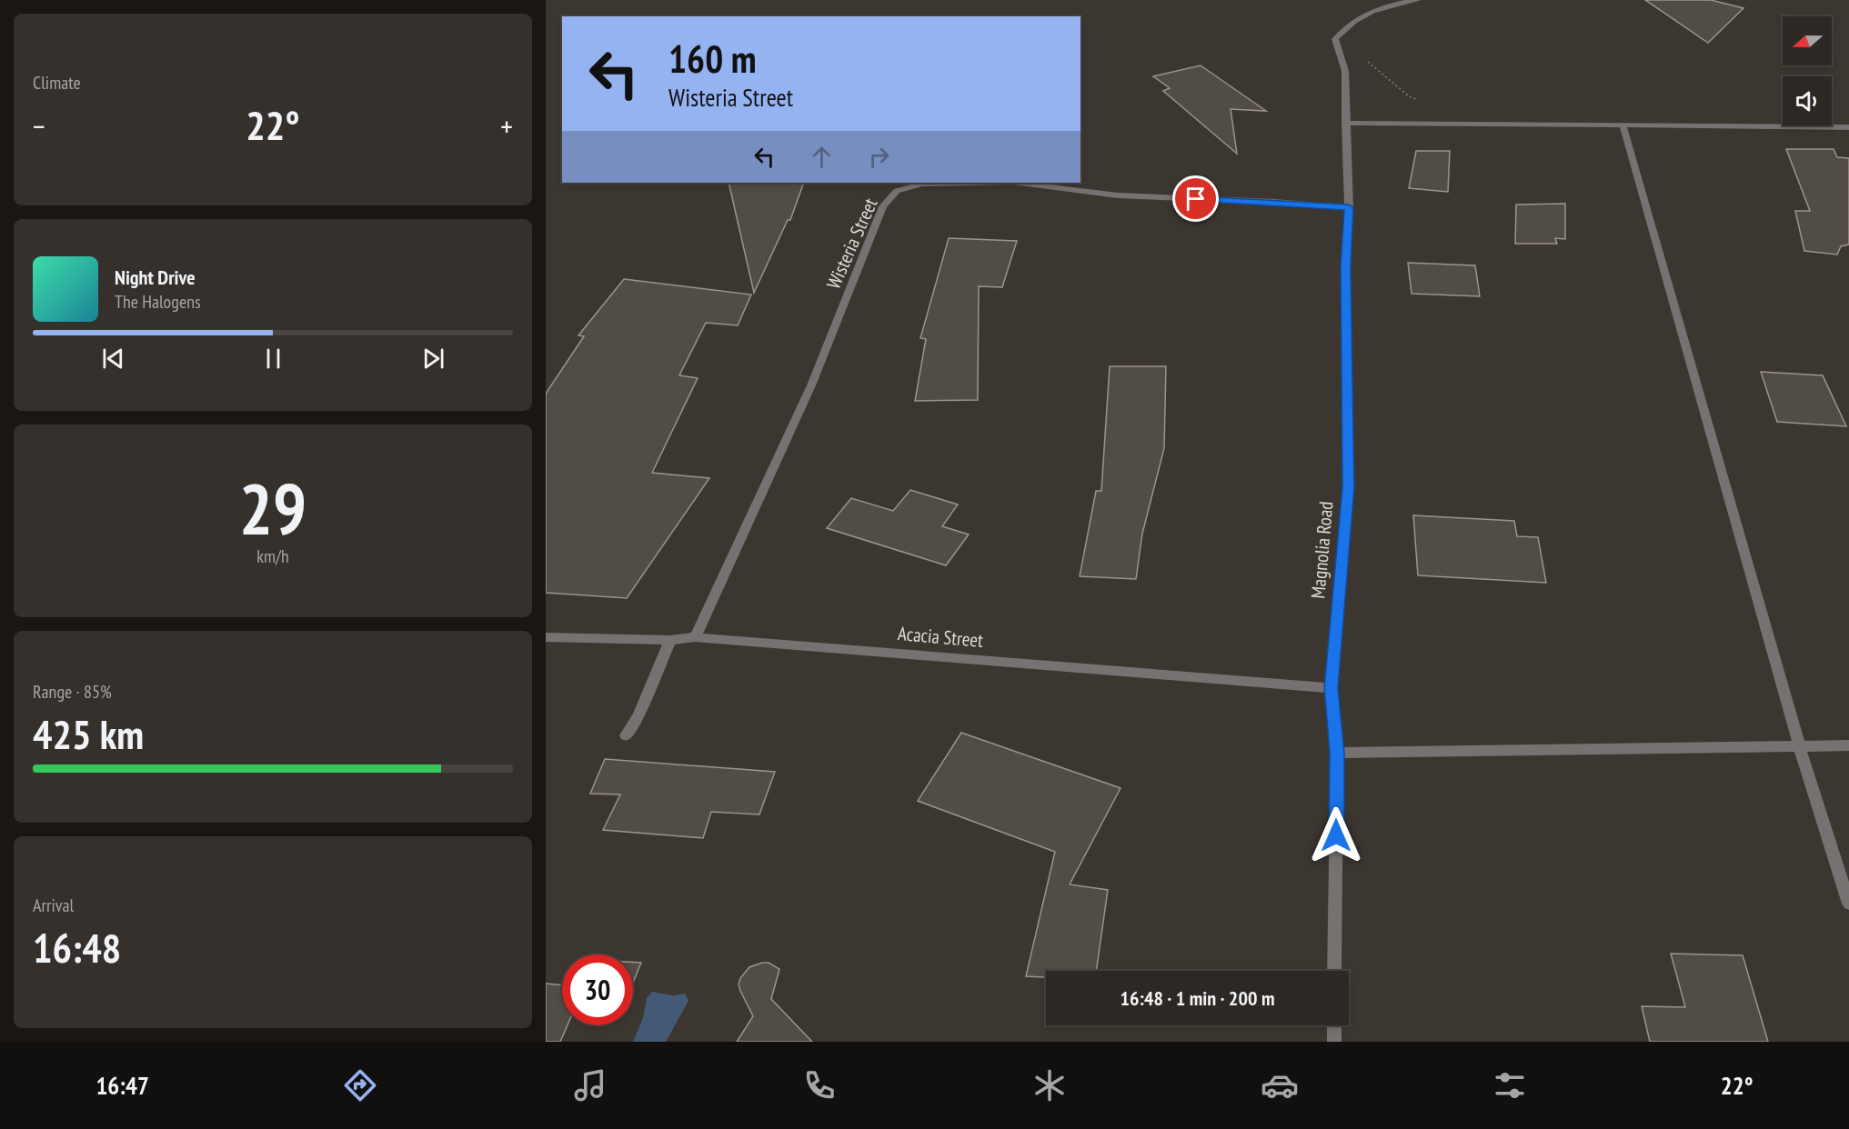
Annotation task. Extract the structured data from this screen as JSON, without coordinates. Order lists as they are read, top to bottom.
{
  "streets": {
    "street": ["Wisteria Street", "Magnolia Road", "Acacia Street"]
  },
  "crossings": [
    ["Wisteria Street", "Magnolia Road"],
    ["Wisteria Street", "Acacia Street"],
    ["Magnolia Road", "Acacia Street"]
  ],
  "north": "left",
  "page": {
    "tile": [
      "Climate",
      ["29", "km/h"],
      ["Range · 85%", "425 km"],
      ["Arrival", "16:48"]
    ],
    "turn": ["160 m", "Wisteria Street"],
    "heat": ["−", "22°", "+"],
    "song": ["Night Drive", "The Halogens"],
    "limit": "30",
    "trip": "16:48 · 1 min · 200 m",
    "tabs": ["16:47", "22°"]
  }
}
